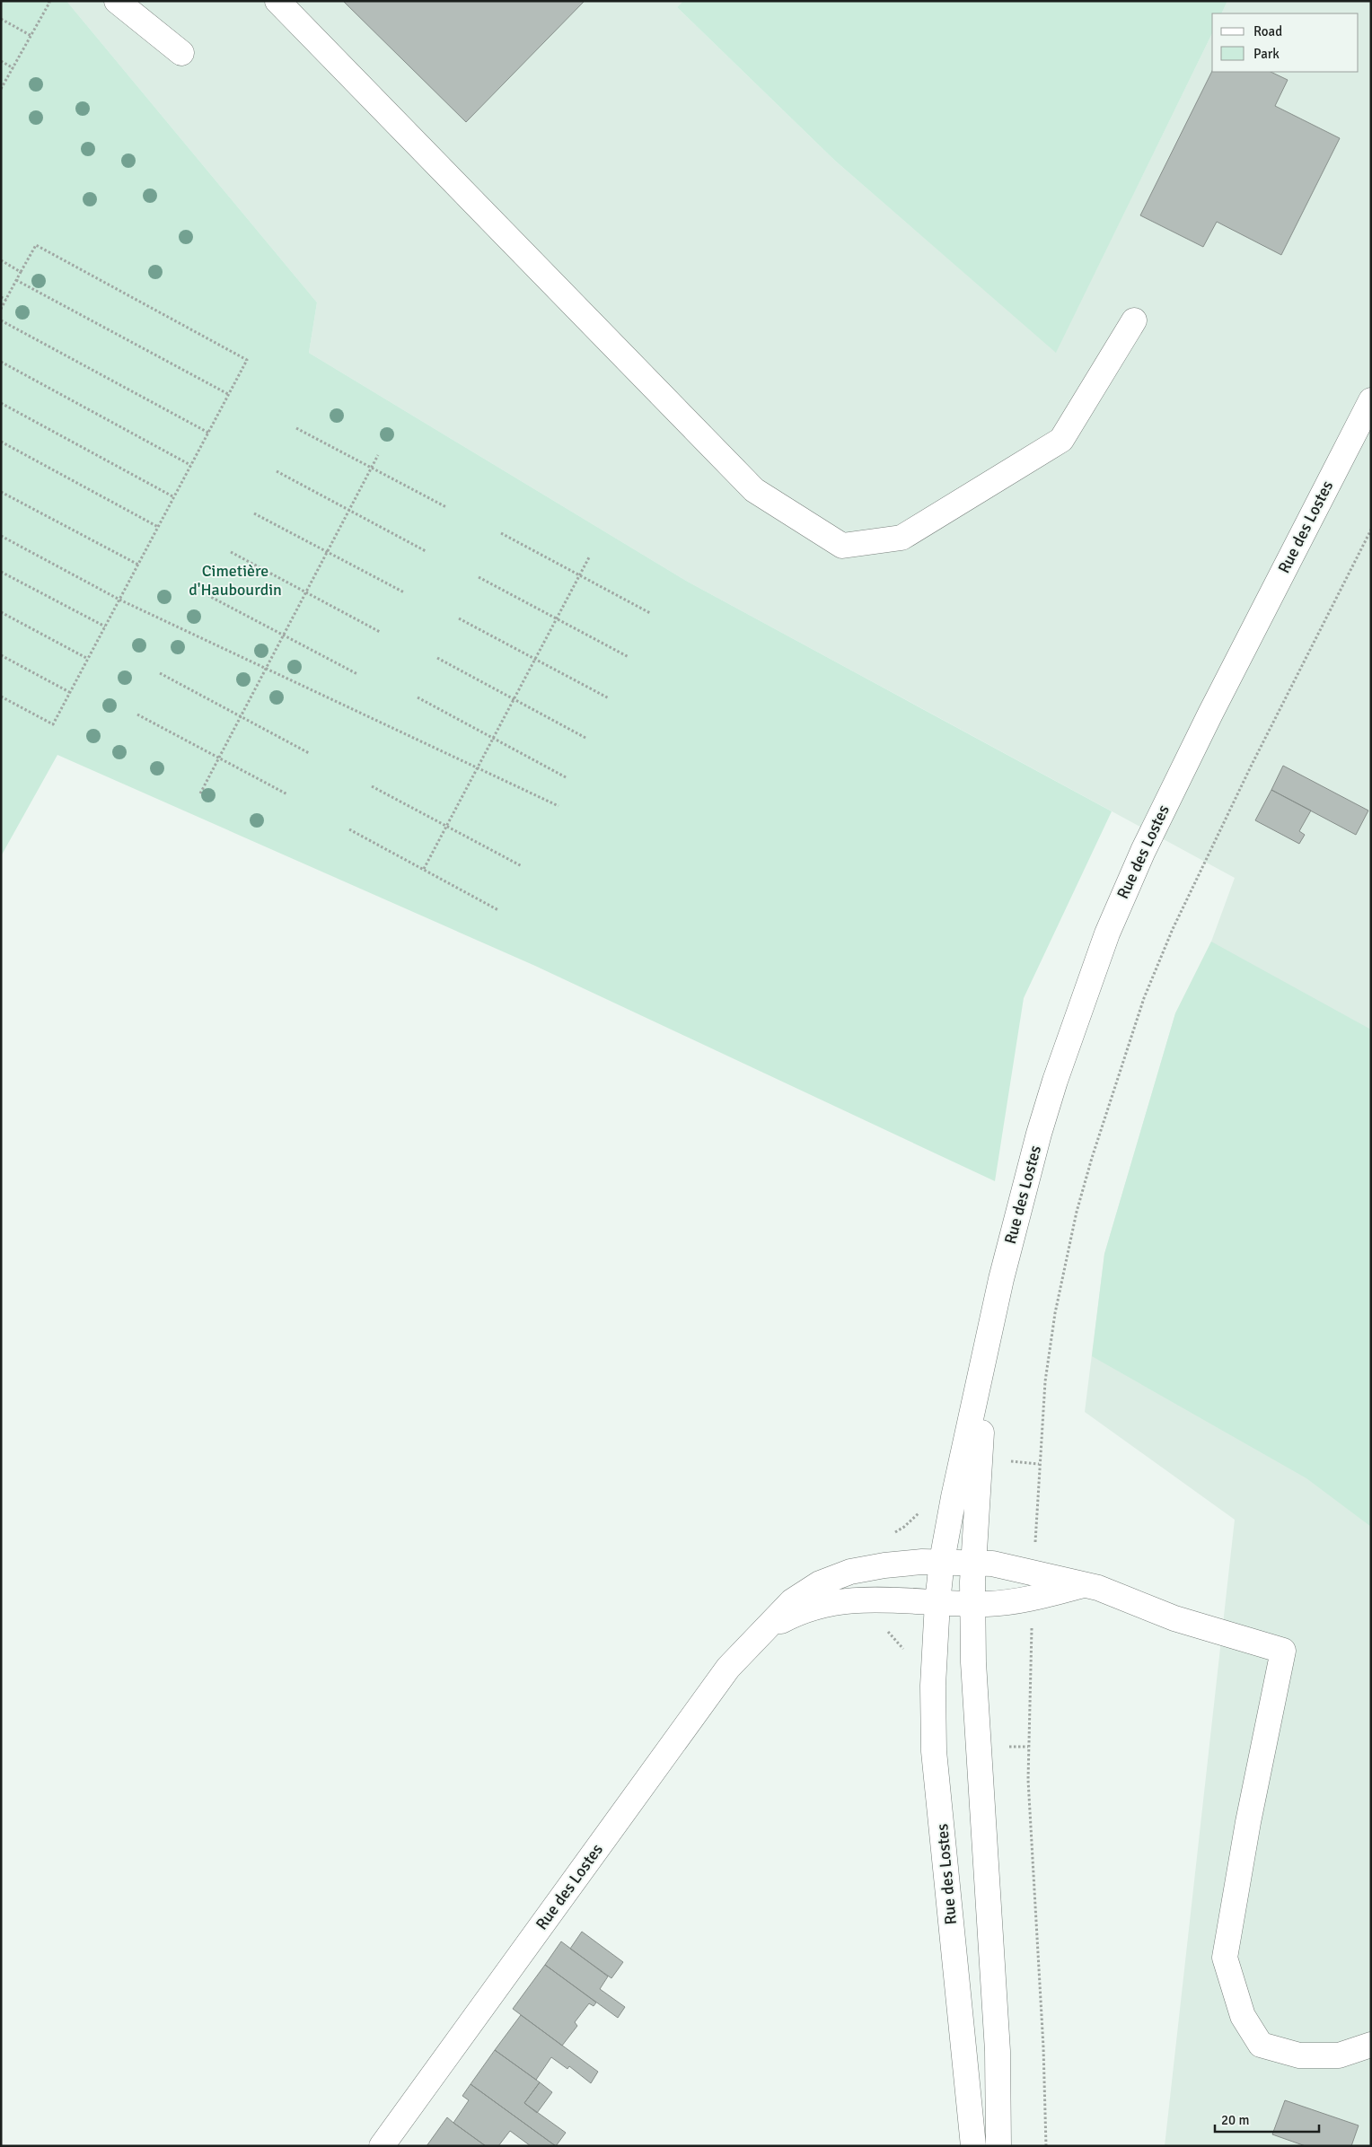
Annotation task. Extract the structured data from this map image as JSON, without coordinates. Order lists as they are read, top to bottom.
{
  "streets": {
    "main road": ["Rue des Lostes"]
  },
  "parks": ["Cimetière d'Haubourdin"],
  "legend": ["Road", "Park"],
  "scale_bar": "20 m"
}
